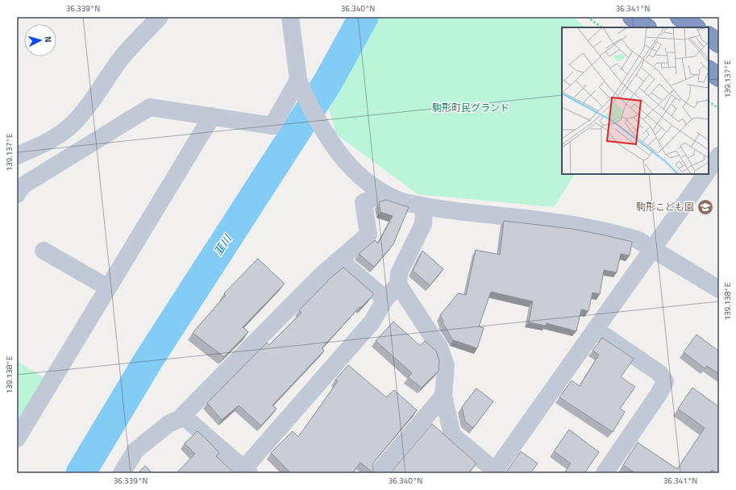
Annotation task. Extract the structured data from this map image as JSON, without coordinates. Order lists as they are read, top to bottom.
{
  "water": ["韮川"],
  "parks": ["駒形町民グランド"],
  "places": {
    "school or university": ["駒形こども園"]
  },
  "north": "right",
  "coordinates": [
    "36.339°N",
    "36.340°N",
    "36.341°N",
    "139.137°E",
    "139.138°E"
  ]
}
